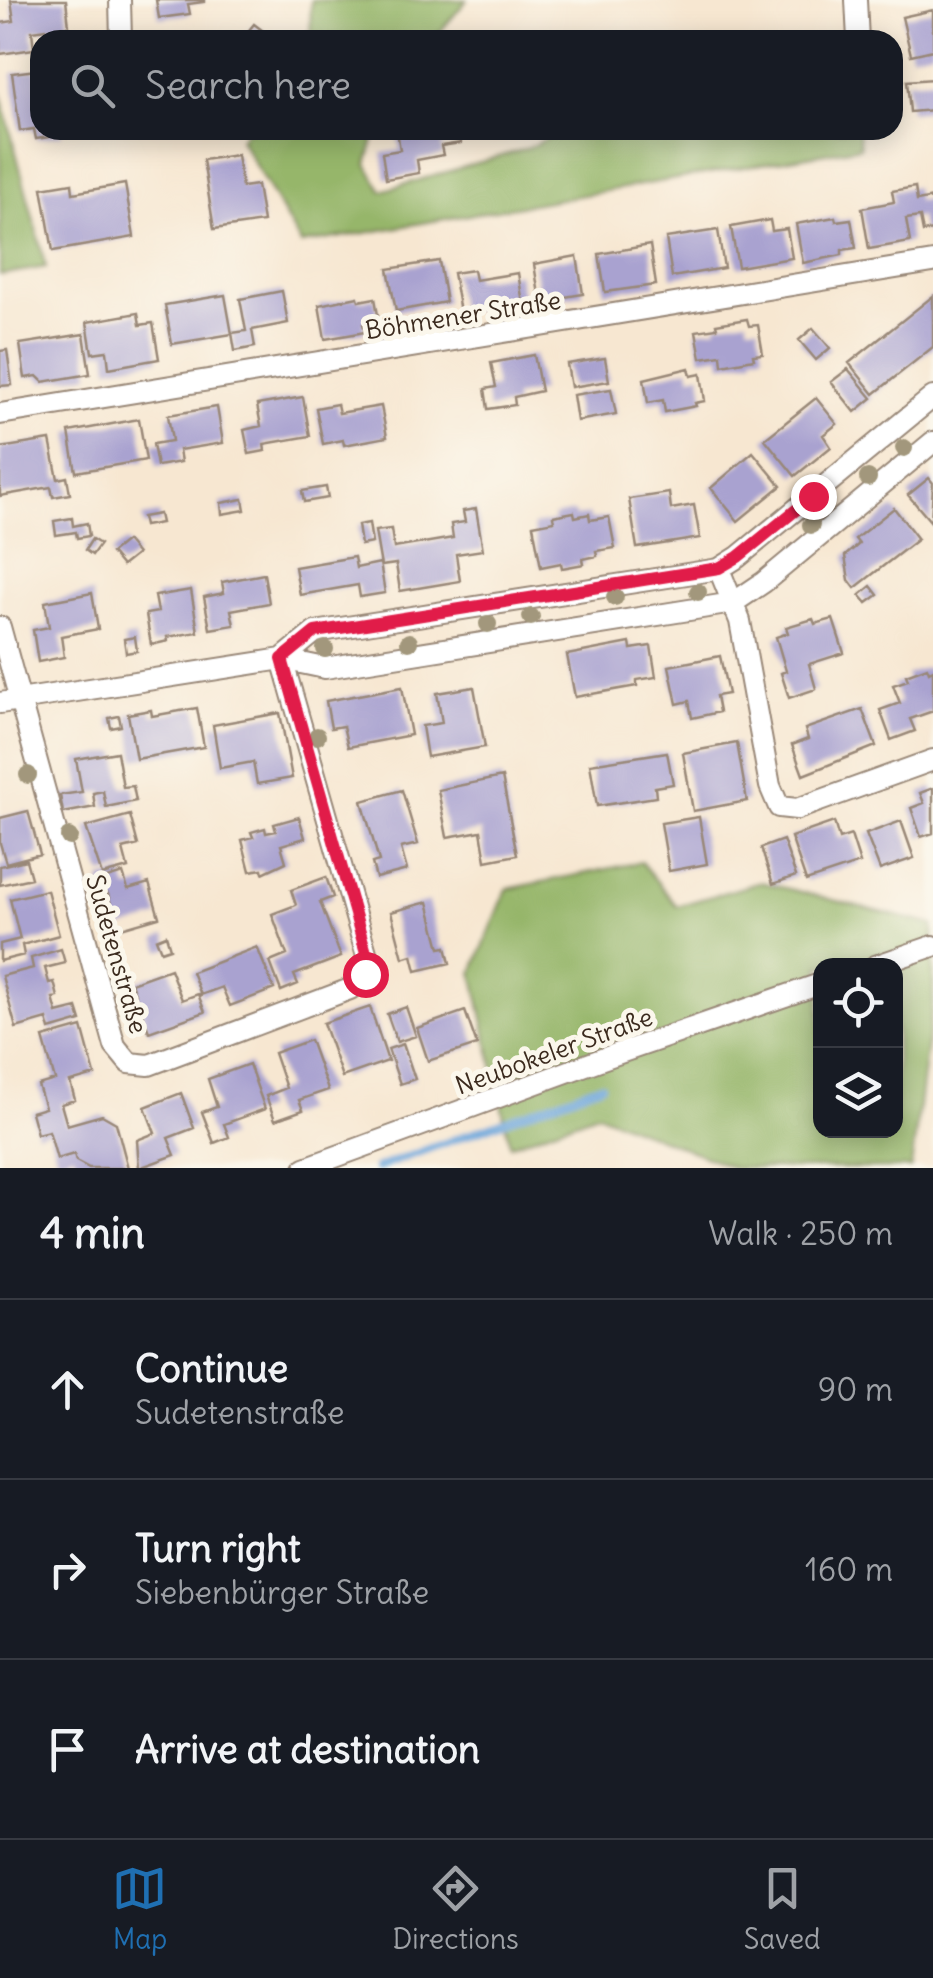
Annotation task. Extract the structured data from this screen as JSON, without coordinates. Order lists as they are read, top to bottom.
{
  "streets": {
    "street": ["Böhmener Straße", "Sudetenstraße", "Neubokeler Straße"]
  },
  "page": {
    "search": "Search here",
    "heading": ["4 min", "Walk · 250 m"],
    "list": [
      ["Continue", "Sudetenstraße", "90 m"],
      ["Turn right", "Siebenbürger Straße", "160 m"],
      "Arrive at destination"
    ],
    "nav": ["Map", "Directions", "Saved"]
  }
}
